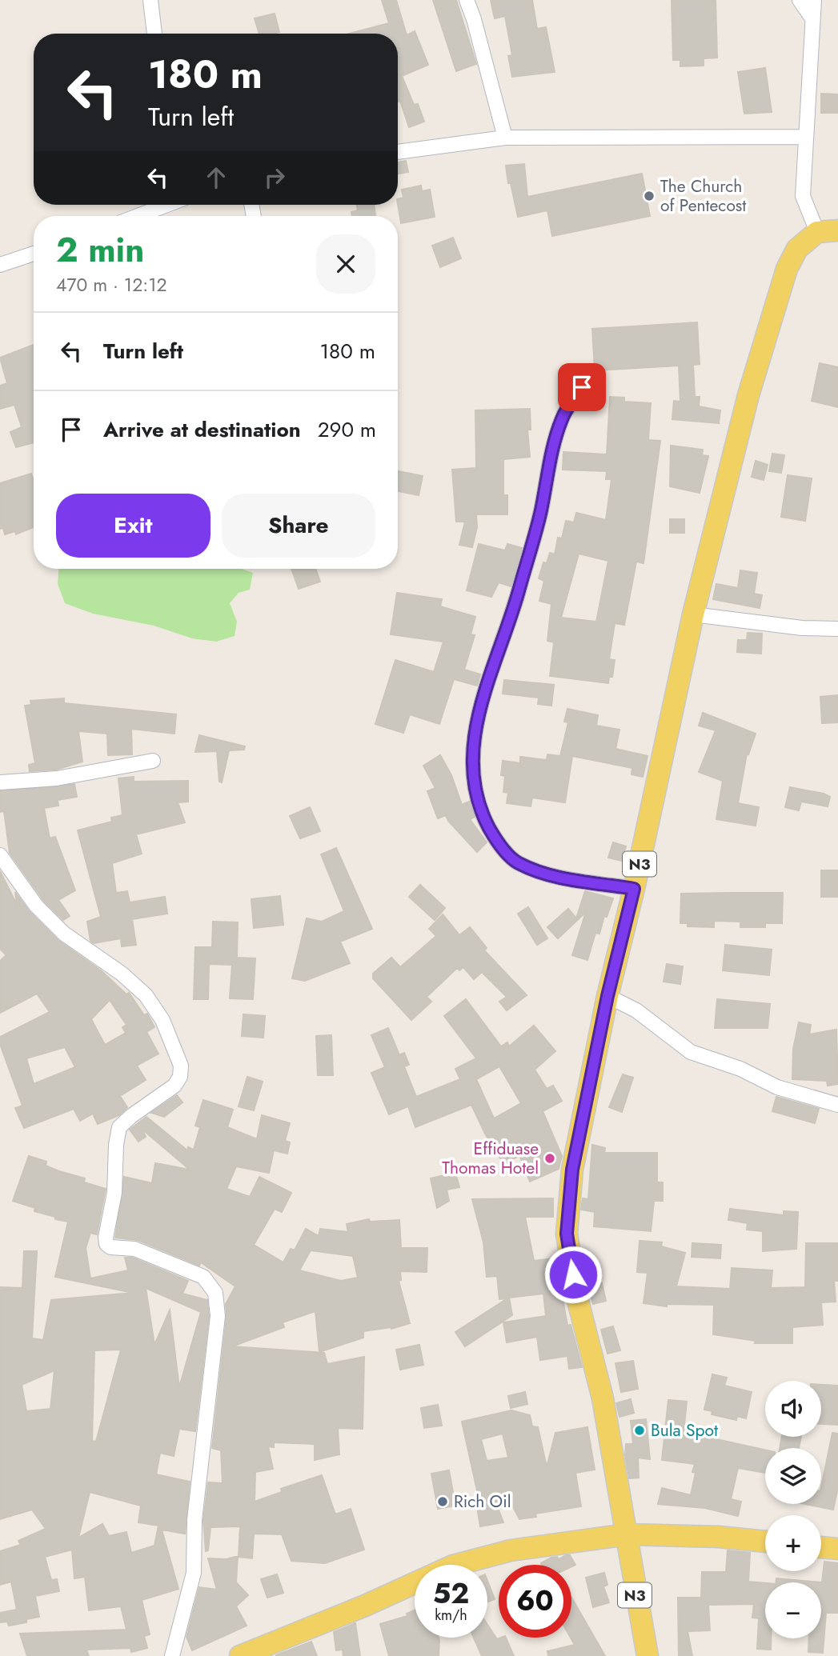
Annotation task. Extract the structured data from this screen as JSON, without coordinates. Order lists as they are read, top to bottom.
{
  "streets": {
    "main road": ["N3"]
  },
  "places": [
    "The Church of Pentecost",
    "Effiduase Thomas Hotel",
    "Bula Spot",
    "Rich Oil"
  ],
  "page": {
    "turn": ["180 m", "Turn left"],
    "heading": ["2 min", "470 m · 12:12"],
    "list": [
      {
        "name": "Turn left",
        "value": "180 m"
      },
      {
        "name": "Arrive at destination",
        "value": "290 m"
      }
    ],
    "buttons": ["Exit", "Share"],
    "map_buttons": ["+", "−"],
    "speed": "52 km/h",
    "limit": "60"
  }
}
